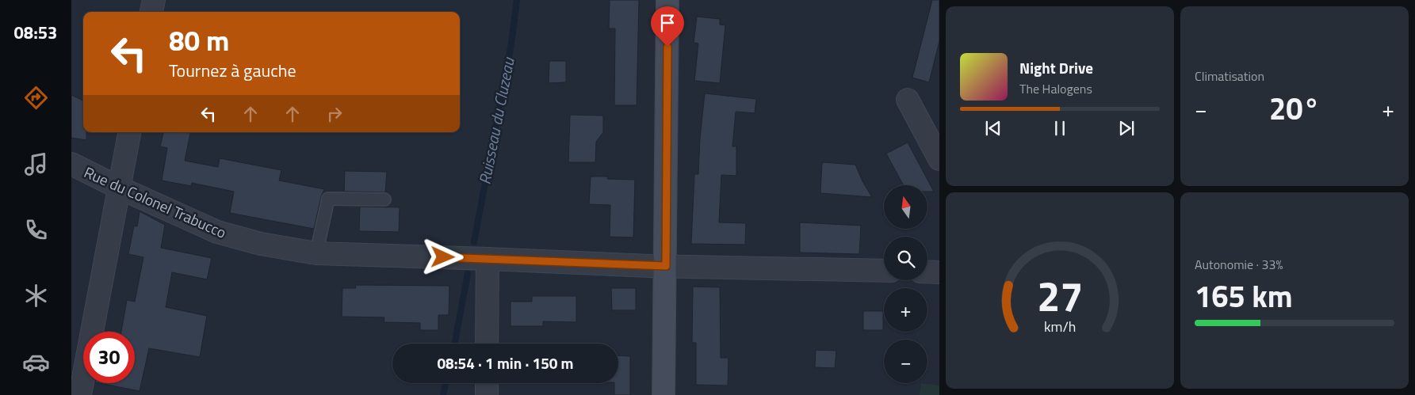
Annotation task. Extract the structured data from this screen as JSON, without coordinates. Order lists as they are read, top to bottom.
{
  "streets": {
    "street": ["Rue du Colonel Trabucco"]
  },
  "water": ["Ruisseau du Cluzeau"],
  "north": "top",
  "page": {
    "tabs": "08:53",
    "tile": [
      "Climatisation",
      ["Autonomie · 33%", "165 km"]
    ],
    "turn": ["80 m", "Tournez à gauche"],
    "song": ["Night Drive", "The Halogens"],
    "heat": ["−", "20°", "+"],
    "map_buttons": ["+", "−"],
    "limit": "30",
    "trip": "08:54 · 1 min · 150 m",
    "gauge": ["27", "km/h"]
  }
}
